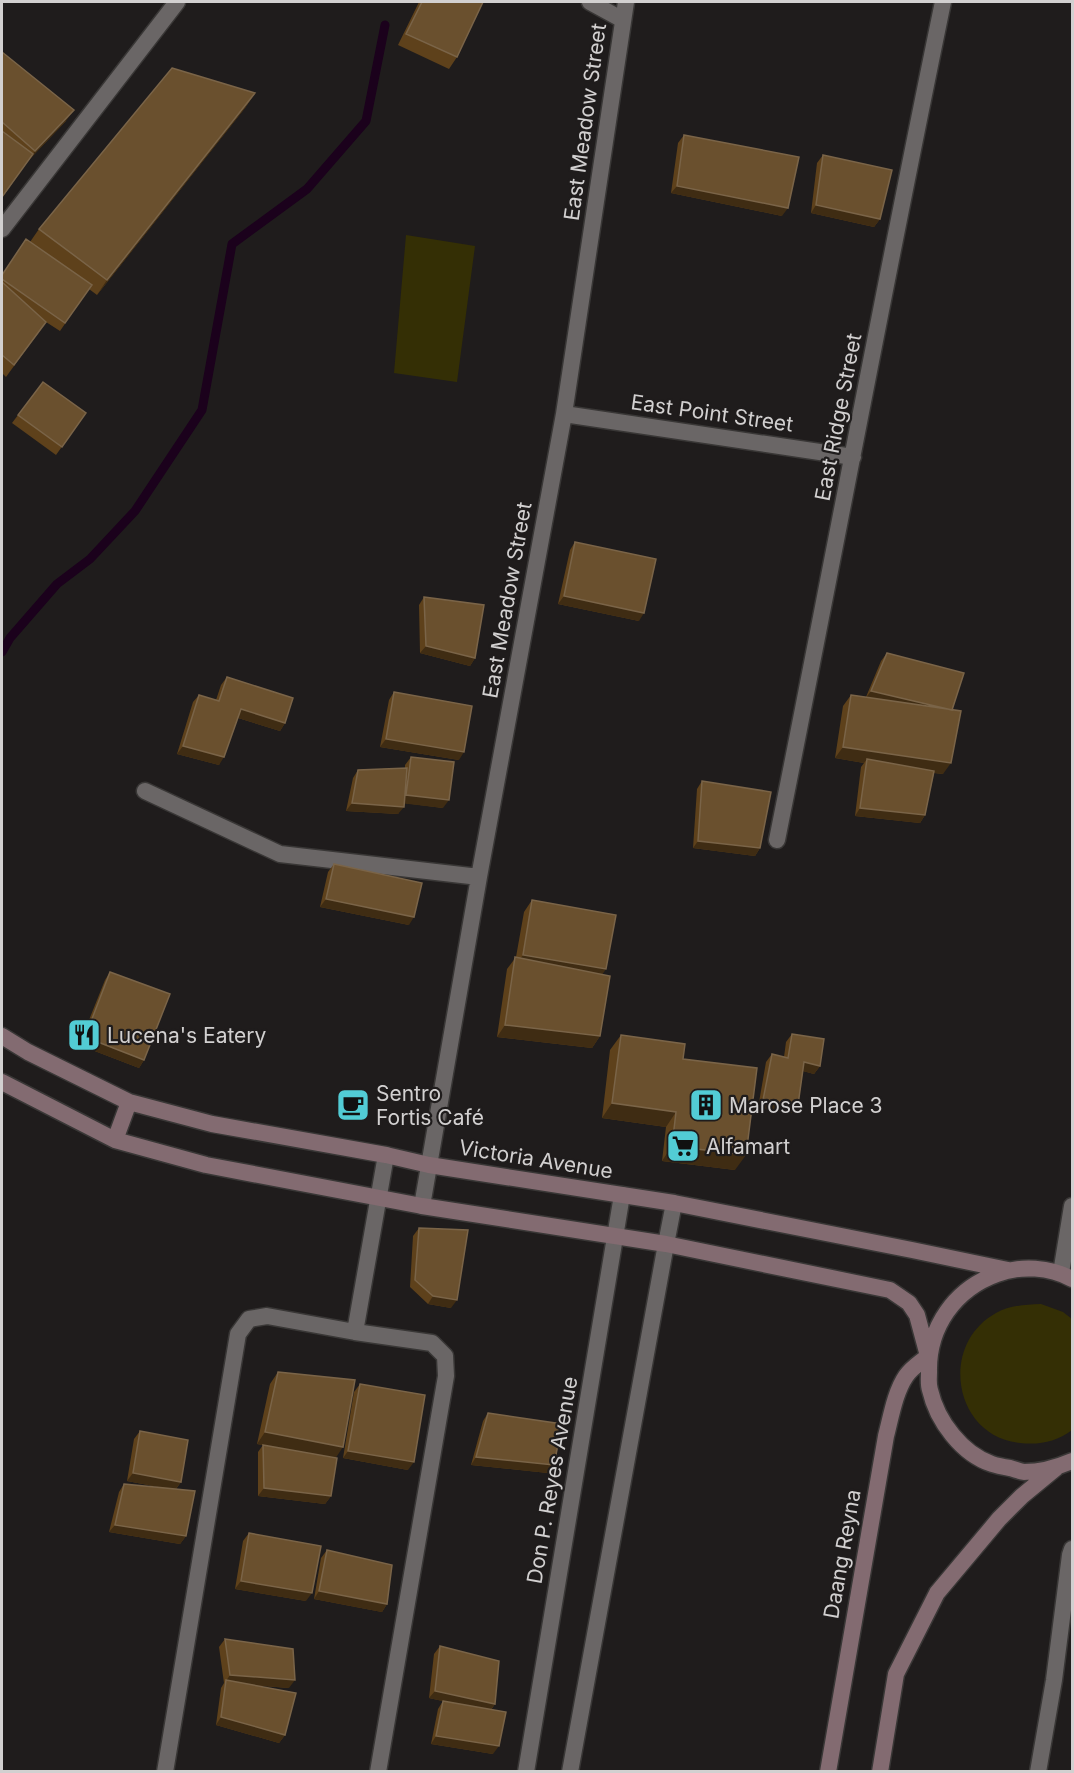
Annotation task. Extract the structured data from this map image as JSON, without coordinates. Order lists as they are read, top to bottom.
{
  "streets": {
    "main road": ["Victoria Avenue", "Daang Reyna"],
    "street": [
      "East Meadow Street",
      "East Point Street",
      "East Ridge Street",
      "Don P. Reyes Avenue"
    ]
  },
  "crossings": [
    ["East Meadow Street", "East Point Street"],
    ["East Meadow Street", "Victoria Avenue"],
    ["East Point Street", "East Ridge Street"],
    ["Victoria Avenue", "Don P. Reyes Avenue"]
  ],
  "places": {
    "restaurant": ["Lucena's Eatery"],
    "cafe": ["Sentro Fortis Café"],
    "building": ["Marose Place 3"],
    "supermarket": ["Alfamart"]
  }
}
